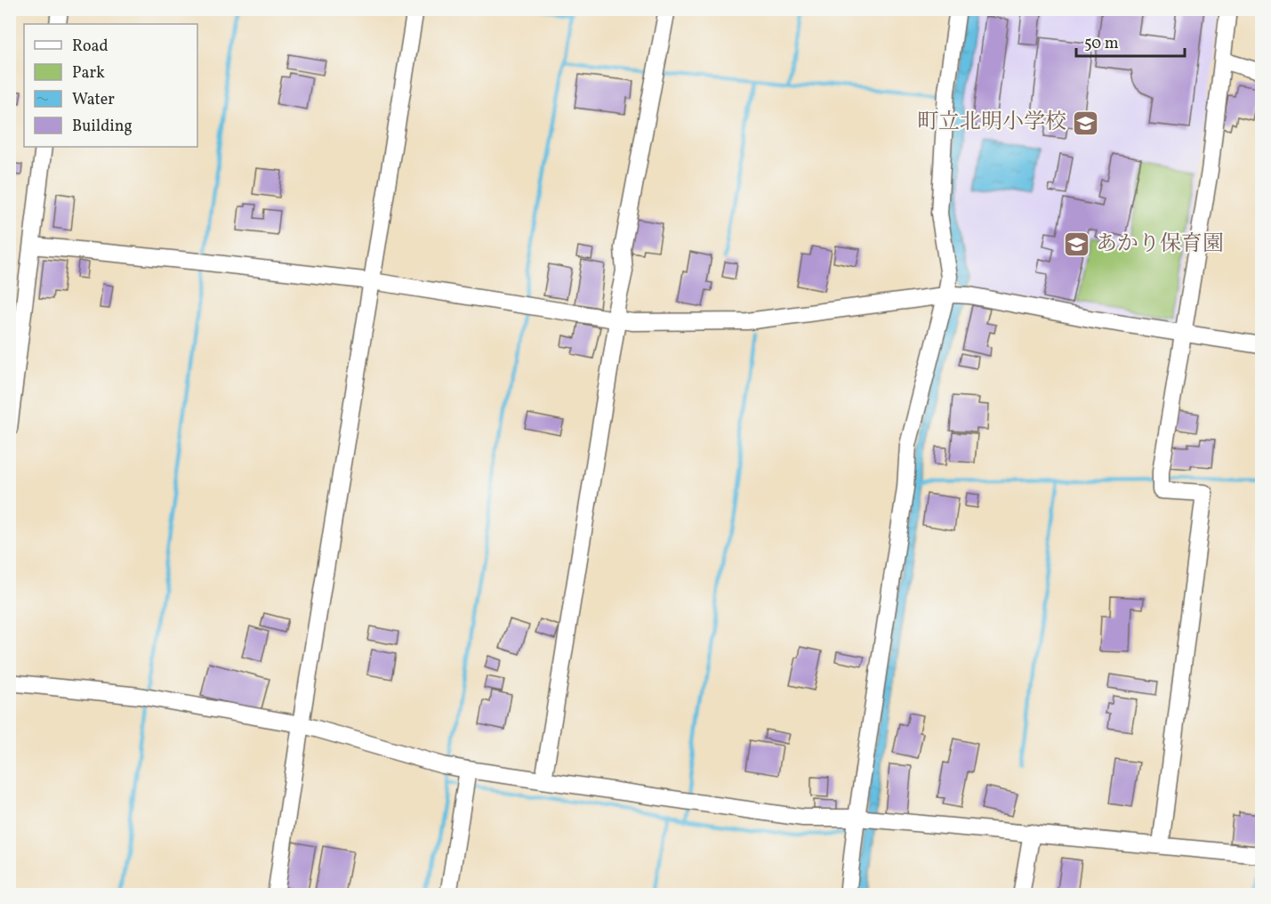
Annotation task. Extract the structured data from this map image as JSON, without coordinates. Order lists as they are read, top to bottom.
{
  "places": {
    "school or university": ["町立北明小学校", "あかり保育園"]
  },
  "legend": [
    "Road",
    "Park",
    "Water",
    "Building"
  ],
  "scale_bar": "50 m"
}
